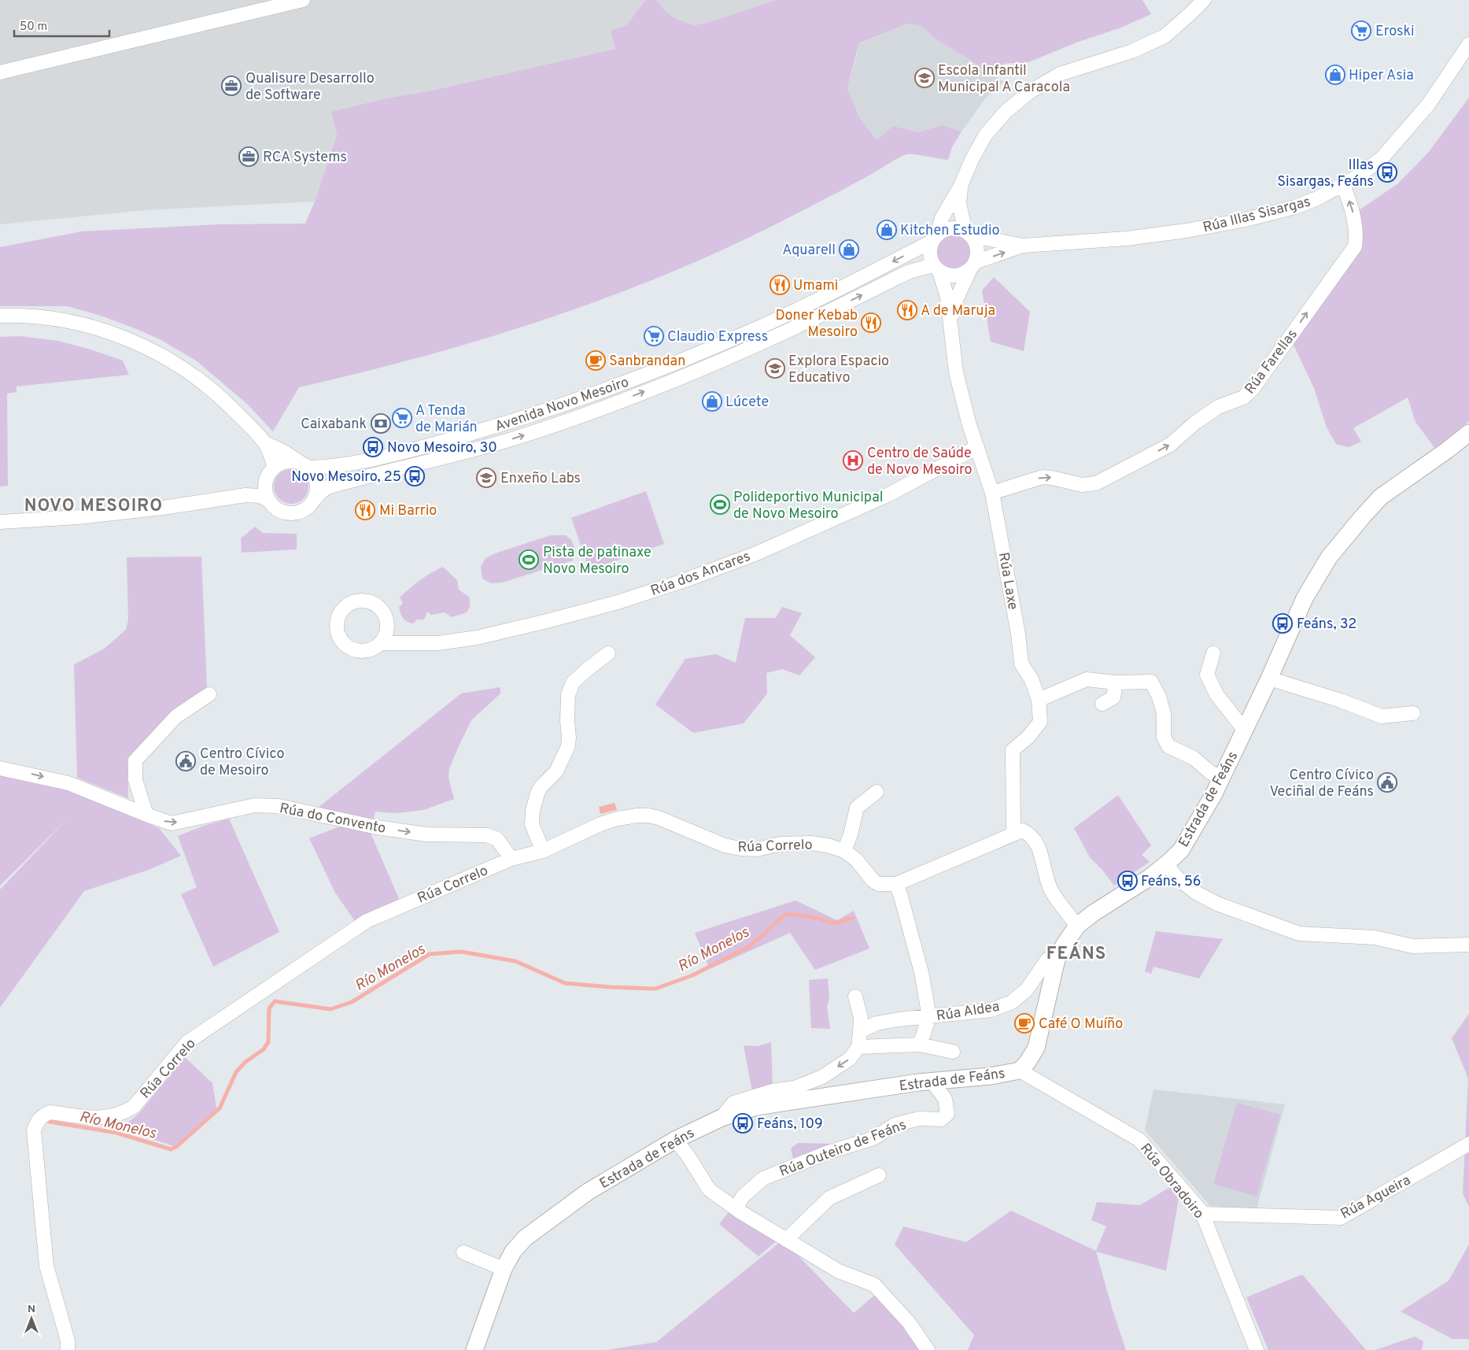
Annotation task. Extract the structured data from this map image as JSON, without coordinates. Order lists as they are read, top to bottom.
{
  "streets": {
    "street": [
      "Rúa Illas Sisargas",
      "Rúa Farellas",
      "Avenida Novo Mesoiro",
      "Rúa dos Ancares",
      "Rúa Laxe",
      "Estrada de Feáns",
      "Rúa do Convento",
      "Rúa Correlo",
      "Rúa Aldea",
      "Rúa Outeiro de Feáns",
      "Rúa Obradoiro",
      "Rúa Agueira"
    ]
  },
  "crossings": [
    ["Rúa Illas Sisargas", "Rúa Farellas"],
    ["Rúa Illas Sisargas", "Avenida Novo Mesoiro"],
    ["Rúa Illas Sisargas", "Rúa Laxe"],
    ["Rúa Farellas", "Rúa Laxe"],
    ["Avenida Novo Mesoiro", "Rúa Laxe"],
    ["Rúa dos Ancares", "Rúa Laxe"],
    ["Rúa Laxe", "Rúa Correlo"],
    ["Estrada de Feáns", "Rúa Correlo"],
    ["Estrada de Feáns", "Rúa Aldea"],
    ["Estrada de Feáns", "Rúa Outeiro de Feáns"],
    ["Estrada de Feáns", "Rúa Obradoiro"],
    ["Rúa do Convento", "Rúa Correlo"],
    ["Rúa Obradoiro", "Rúa Agueira"]
  ],
  "one_way": ["Rúa Farellas", "Rúa do Convento"],
  "districts": ["NOVO MESOIRO", "FEÁNS"],
  "water": ["Río Monelos"],
  "places": {
    "supermarket": ["Eroski", "Claudio Express", "A Tenda de Marián"],
    "shop": [
      "Hiper Asia",
      "Kitchen Estudio",
      "Aquarell",
      "Lúcete"
    ],
    "school or university": ["Escola Infantil Municipal A Caracola", "Explora Espacio Educativo", "Enxeño Labs"],
    "office": ["Qualisure Desarrollo de Software", "RCA Systems"],
    "bus stop": [
      "Illas Sisargas, Feáns",
      "Novo Mesoiro, 30",
      "Novo Mesoiro, 25",
      "Feáns, 32",
      "Feáns, 56",
      "Feáns, 109"
    ],
    "restaurant": [
      "Umami",
      "A de Maruja",
      "Doner Kebab Mesoiro",
      "Mi Barrio"
    ],
    "cafe": ["Sanbrandan", "Café O Muíño"],
    "bank": ["Caixabank"],
    "hospital": ["Centro de Saúde de Novo Mesoiro"],
    "sports": ["Polideportivo Municipal de Novo Mesoiro", "Pista de patinaxe Novo Mesoiro"],
    "public building": ["Centro Cívico de Mesoiro", "Centro Cívico Veciñal de Feáns"]
  },
  "scale_bar": "50 m",
  "north": "top"
}
